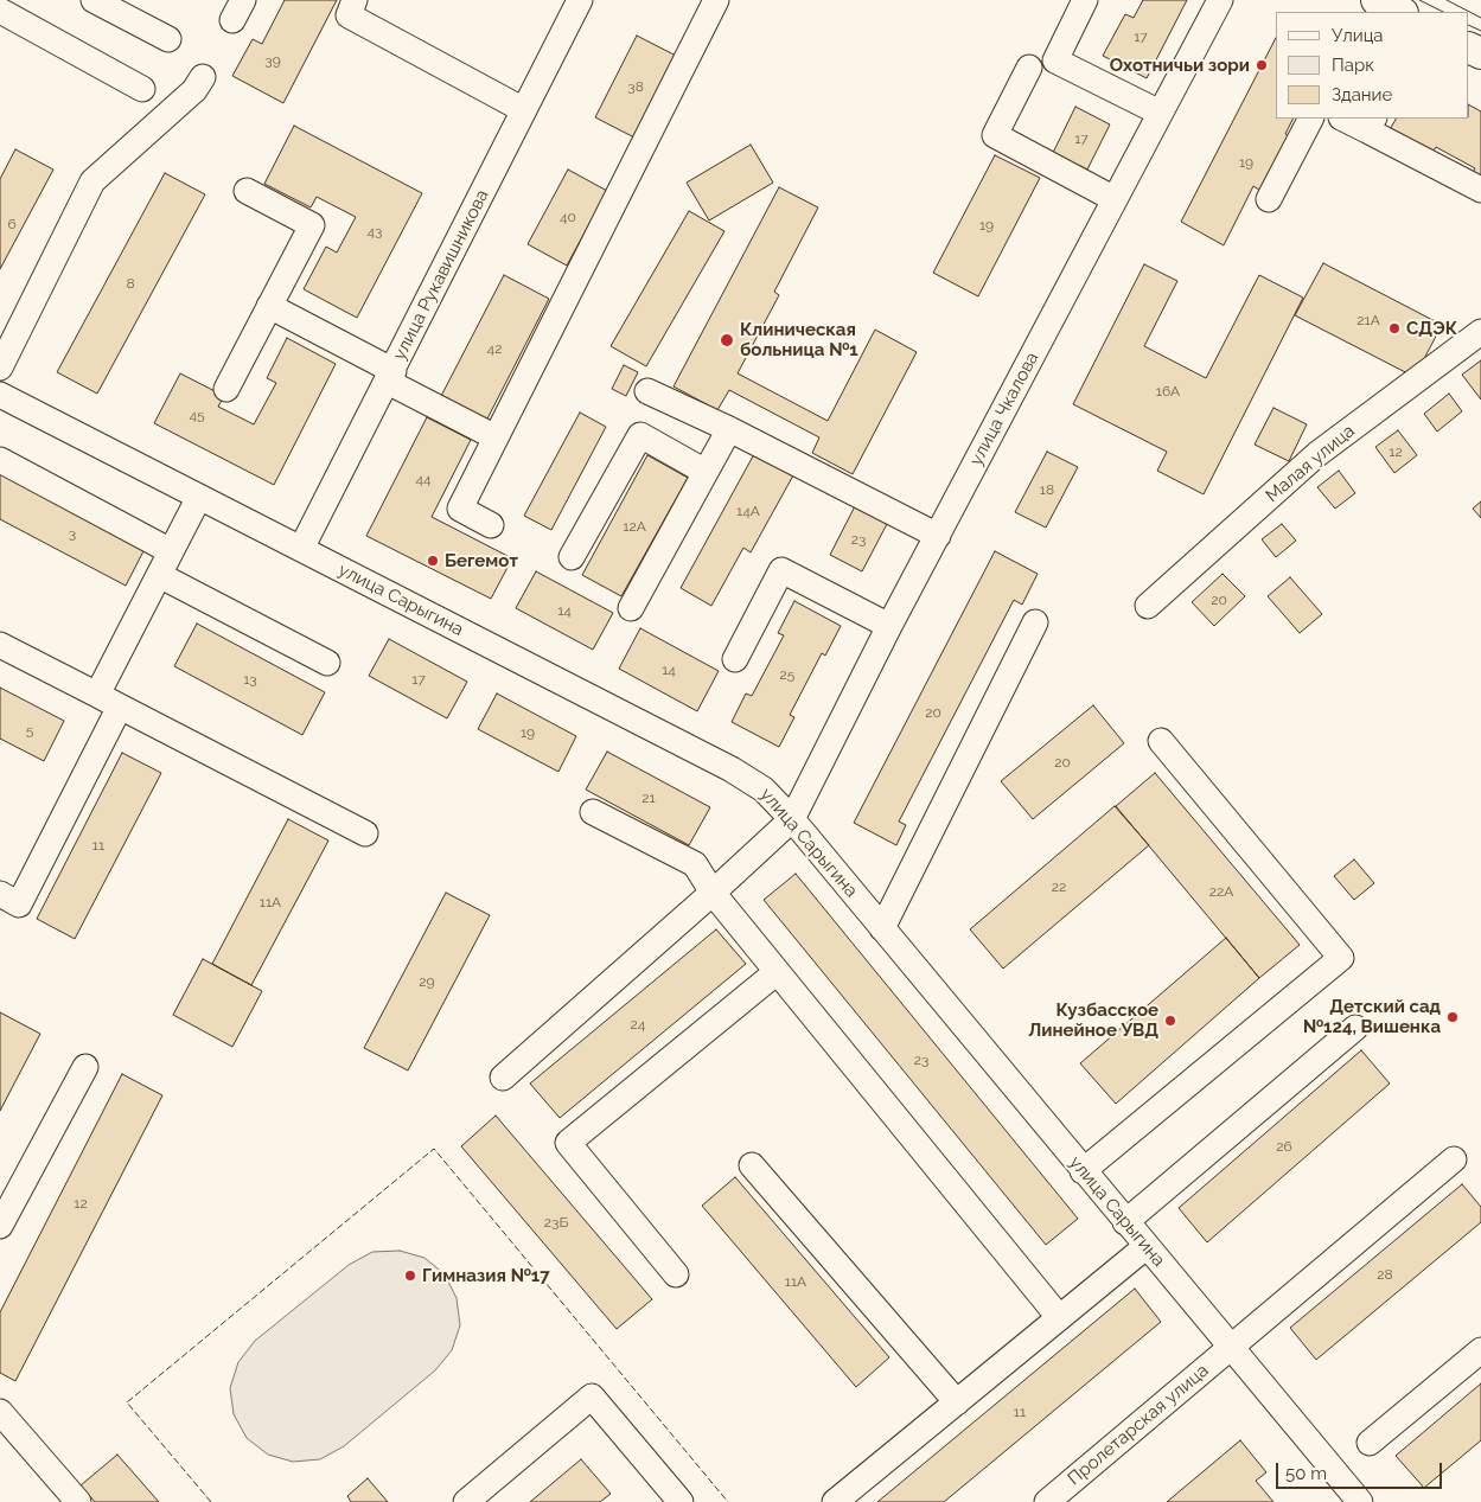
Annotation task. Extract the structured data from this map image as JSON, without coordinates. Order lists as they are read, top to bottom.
{
  "streets": {
    "street": [
      "улица Рукавишникова",
      "улица Чкалова",
      "Малая улица",
      "улица Сарыгина",
      "Пролетарская улица"
    ]
  },
  "crossings": [
    ["улица Рукавишникова", "улица Сарыгина"],
    ["улица Чкалова", "улица Сарыгина"],
    ["улица Сарыгина", "Пролетарская улица"]
  ],
  "places": [
    "Охотничьи зори",
    "СДЭК",
    "Клиническая больница №1",
    "Бегемот",
    "Детский сад №124, Вишенка",
    "Кузбасское Линейное УВД",
    "Гимназия №17"
  ],
  "house_numbers": [
    "17",
    "39",
    "38",
    "17",
    "19",
    "40",
    "6",
    "19",
    "43",
    "8",
    "21А",
    "42",
    "16А",
    "45",
    "12",
    "44",
    "18",
    "14А",
    "12А",
    "3",
    "23",
    "20",
    "14",
    "14",
    "25",
    "13",
    "17",
    "20",
    "5",
    "19",
    "20",
    "21",
    "11",
    "22",
    "22А",
    "11А",
    "29",
    "24",
    "23",
    "26",
    "12",
    "23Б",
    "28",
    "11А",
    "11"
  ],
  "legend": ["Улица", "Парк", "Здание"],
  "scale_bar": "50 m"
}
